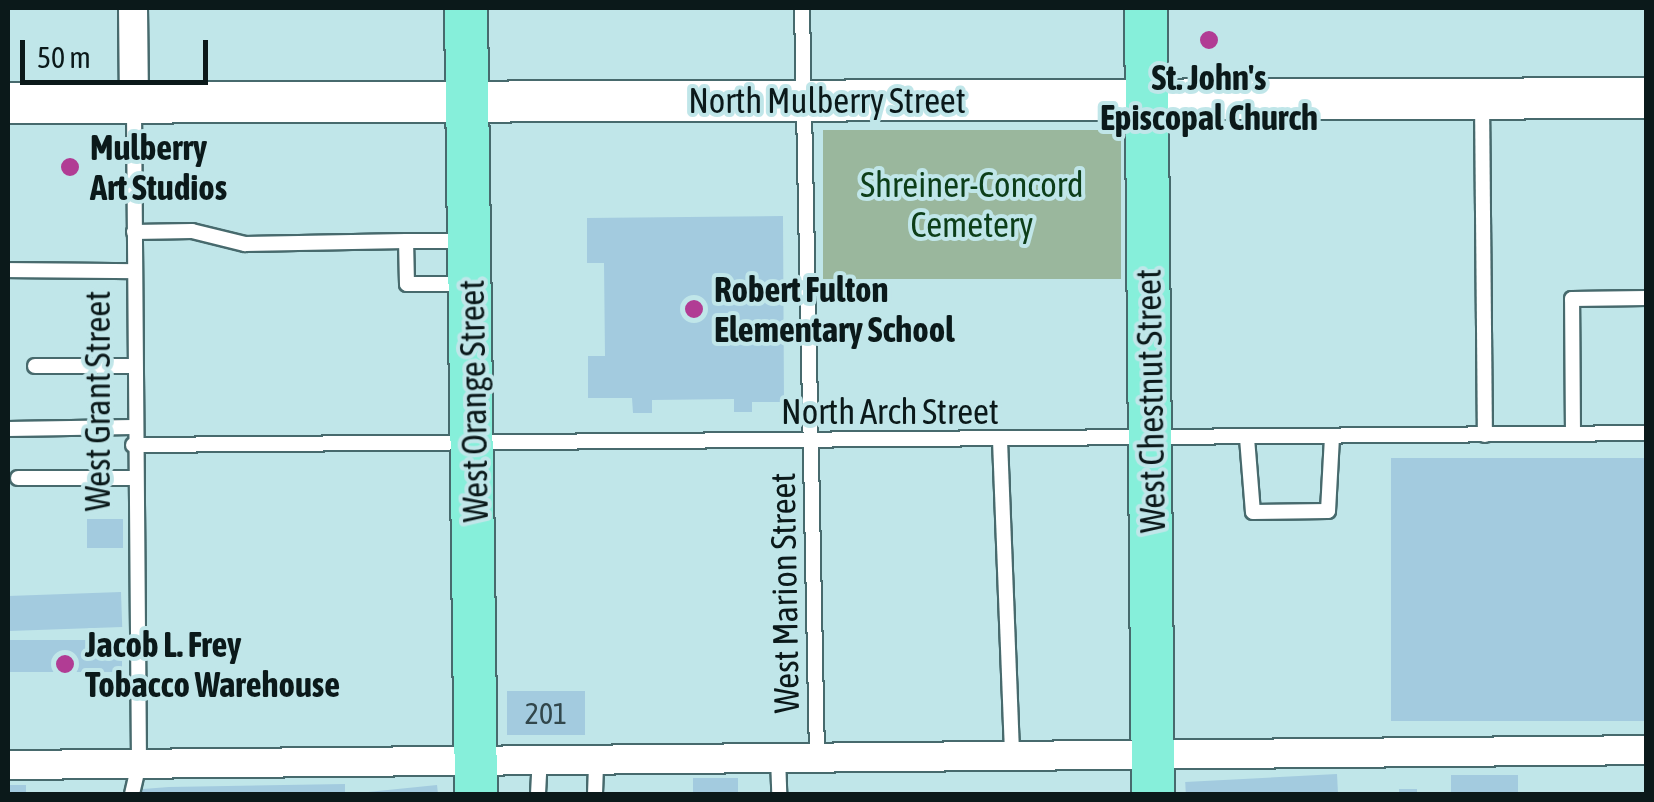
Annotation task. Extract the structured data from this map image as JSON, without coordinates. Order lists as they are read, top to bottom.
{
  "streets": {
    "main road": ["West Orange Street", "West Chestnut Street"],
    "street": ["North Mulberry Street", "West Grant Street"],
    "lane": ["North Arch Street", "West Marion Street"]
  },
  "crossings": [
    ["North Mulberry Street", "West Grant Street"],
    ["North Mulberry Street", "West Orange Street"],
    ["North Mulberry Street", "West Chestnut Street"],
    ["North Mulberry Street", "West Marion Street"],
    ["West Grant Street", "North Arch Street"],
    ["West Orange Street", "North Arch Street"],
    ["West Chestnut Street", "North Arch Street"],
    ["North Arch Street", "West Marion Street"]
  ],
  "parks": ["Shreiner-Concord Cemetery"],
  "places": [
    "St. John's Episcopal Church",
    "Mulberry Art Studios",
    "Robert Fulton Elementary School",
    "Jacob L. Frey Tobacco Warehouse"
  ],
  "house_numbers": ["201"],
  "scale_bar": "50 m"
}
